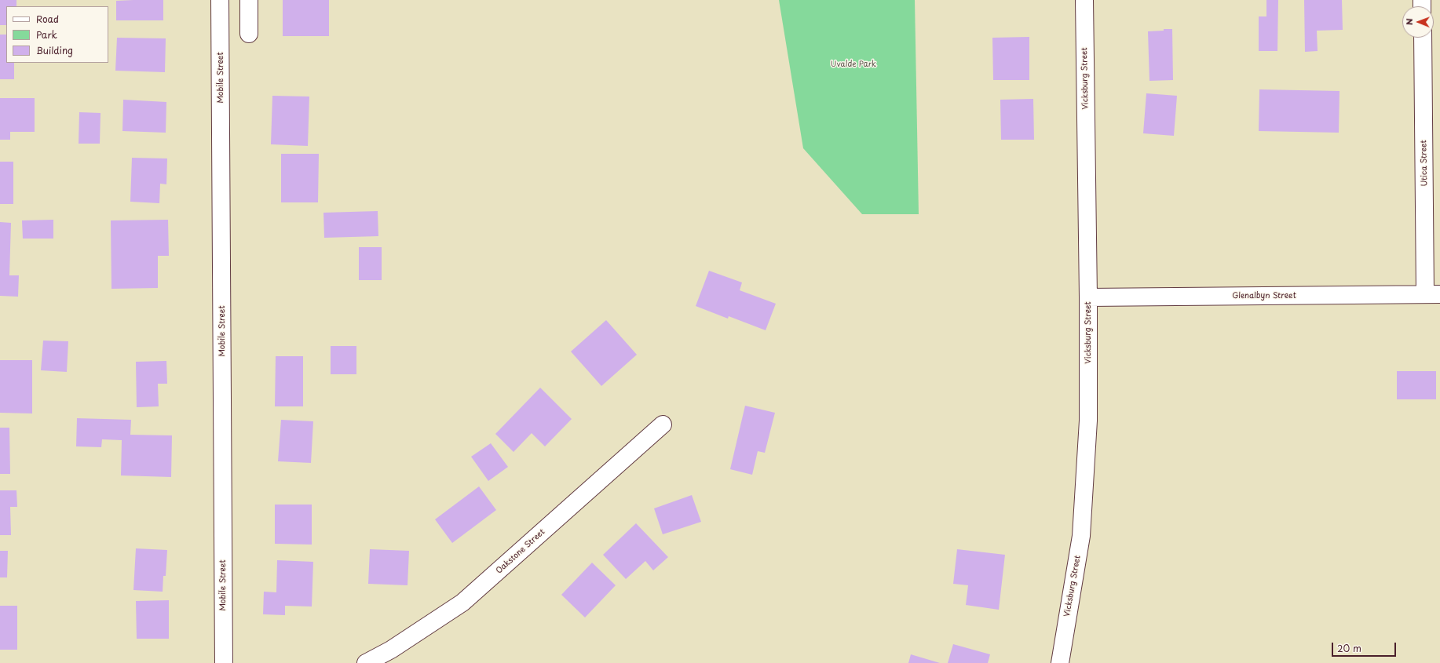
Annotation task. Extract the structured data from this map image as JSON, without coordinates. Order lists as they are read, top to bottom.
{
  "streets": {
    "street": [
      "Mobile Street",
      "Vicksburg Street",
      "Utica Street",
      "Glenalbyn Street",
      "Oakstone Street"
    ]
  },
  "crossings": [
    ["Vicksburg Street", "Glenalbyn Street"],
    ["Utica Street", "Glenalbyn Street"]
  ],
  "parks": ["Uvalde Park"],
  "legend": ["Road", "Park", "Building"],
  "scale_bar": "20 m",
  "north": "left"
}
